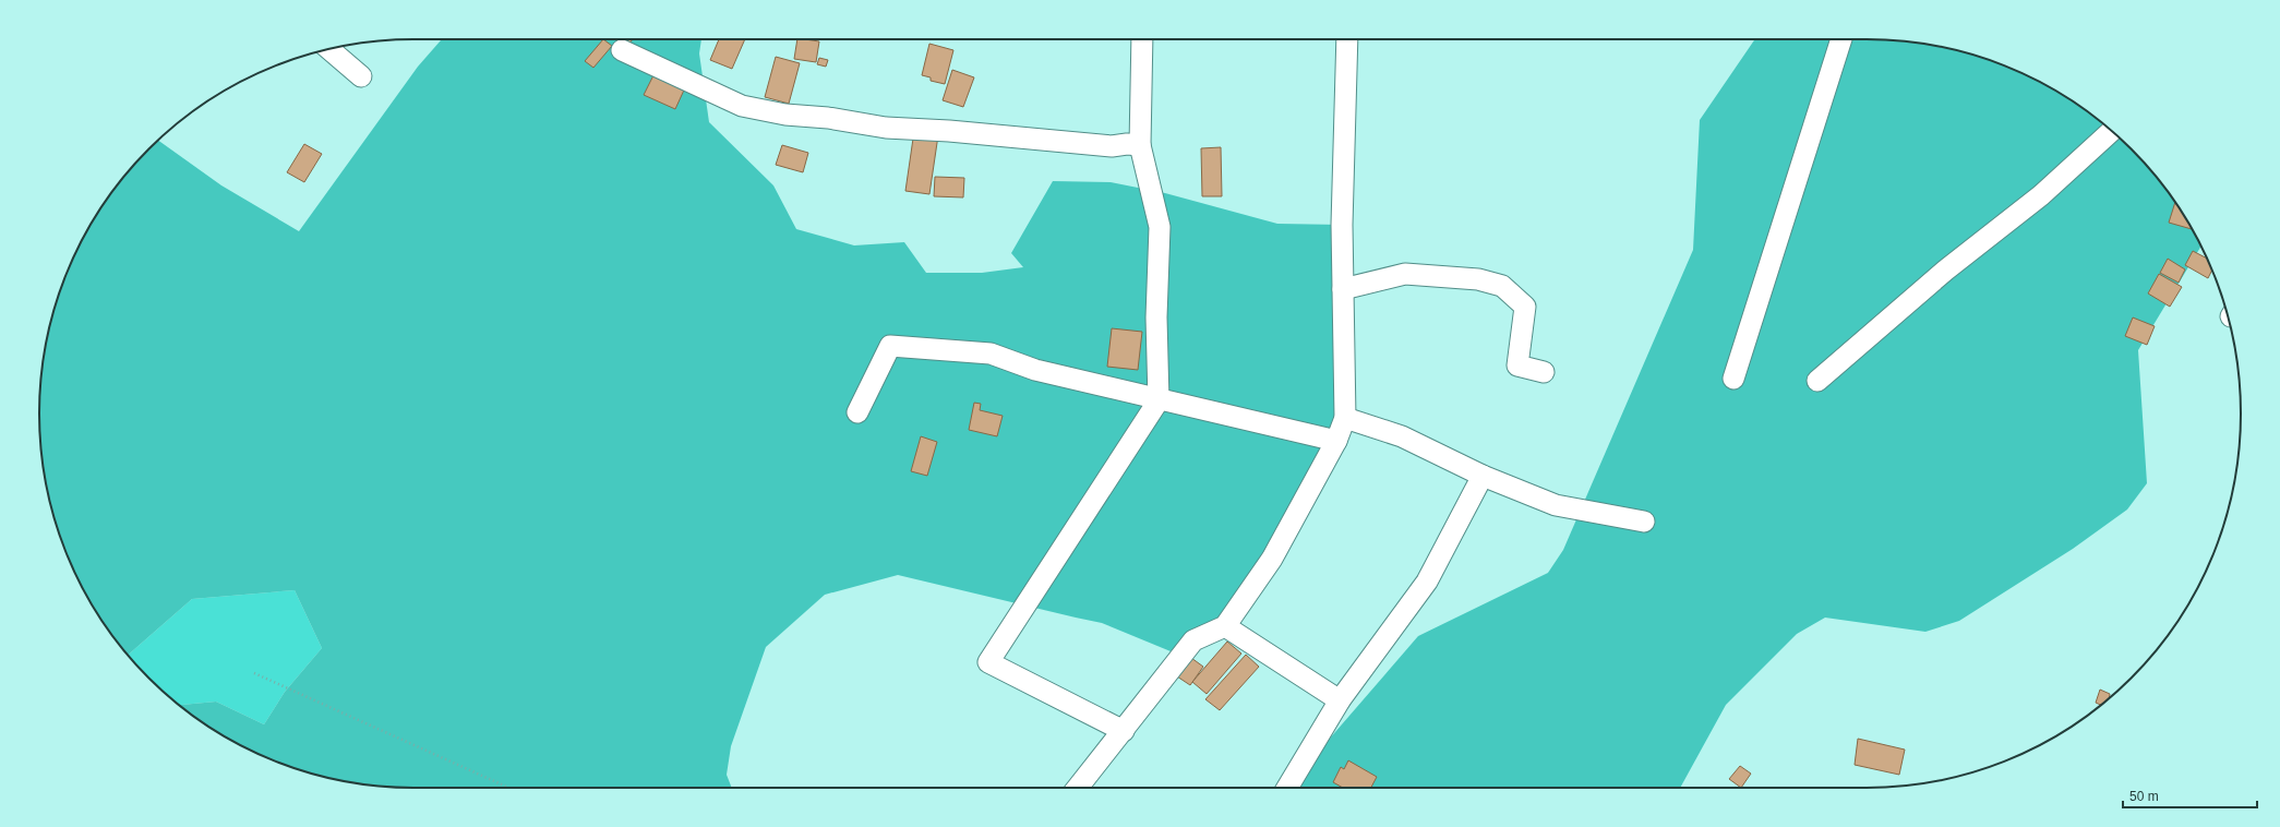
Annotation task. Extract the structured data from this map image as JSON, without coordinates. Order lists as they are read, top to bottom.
{
  "scale_bar": "50 m"
}
